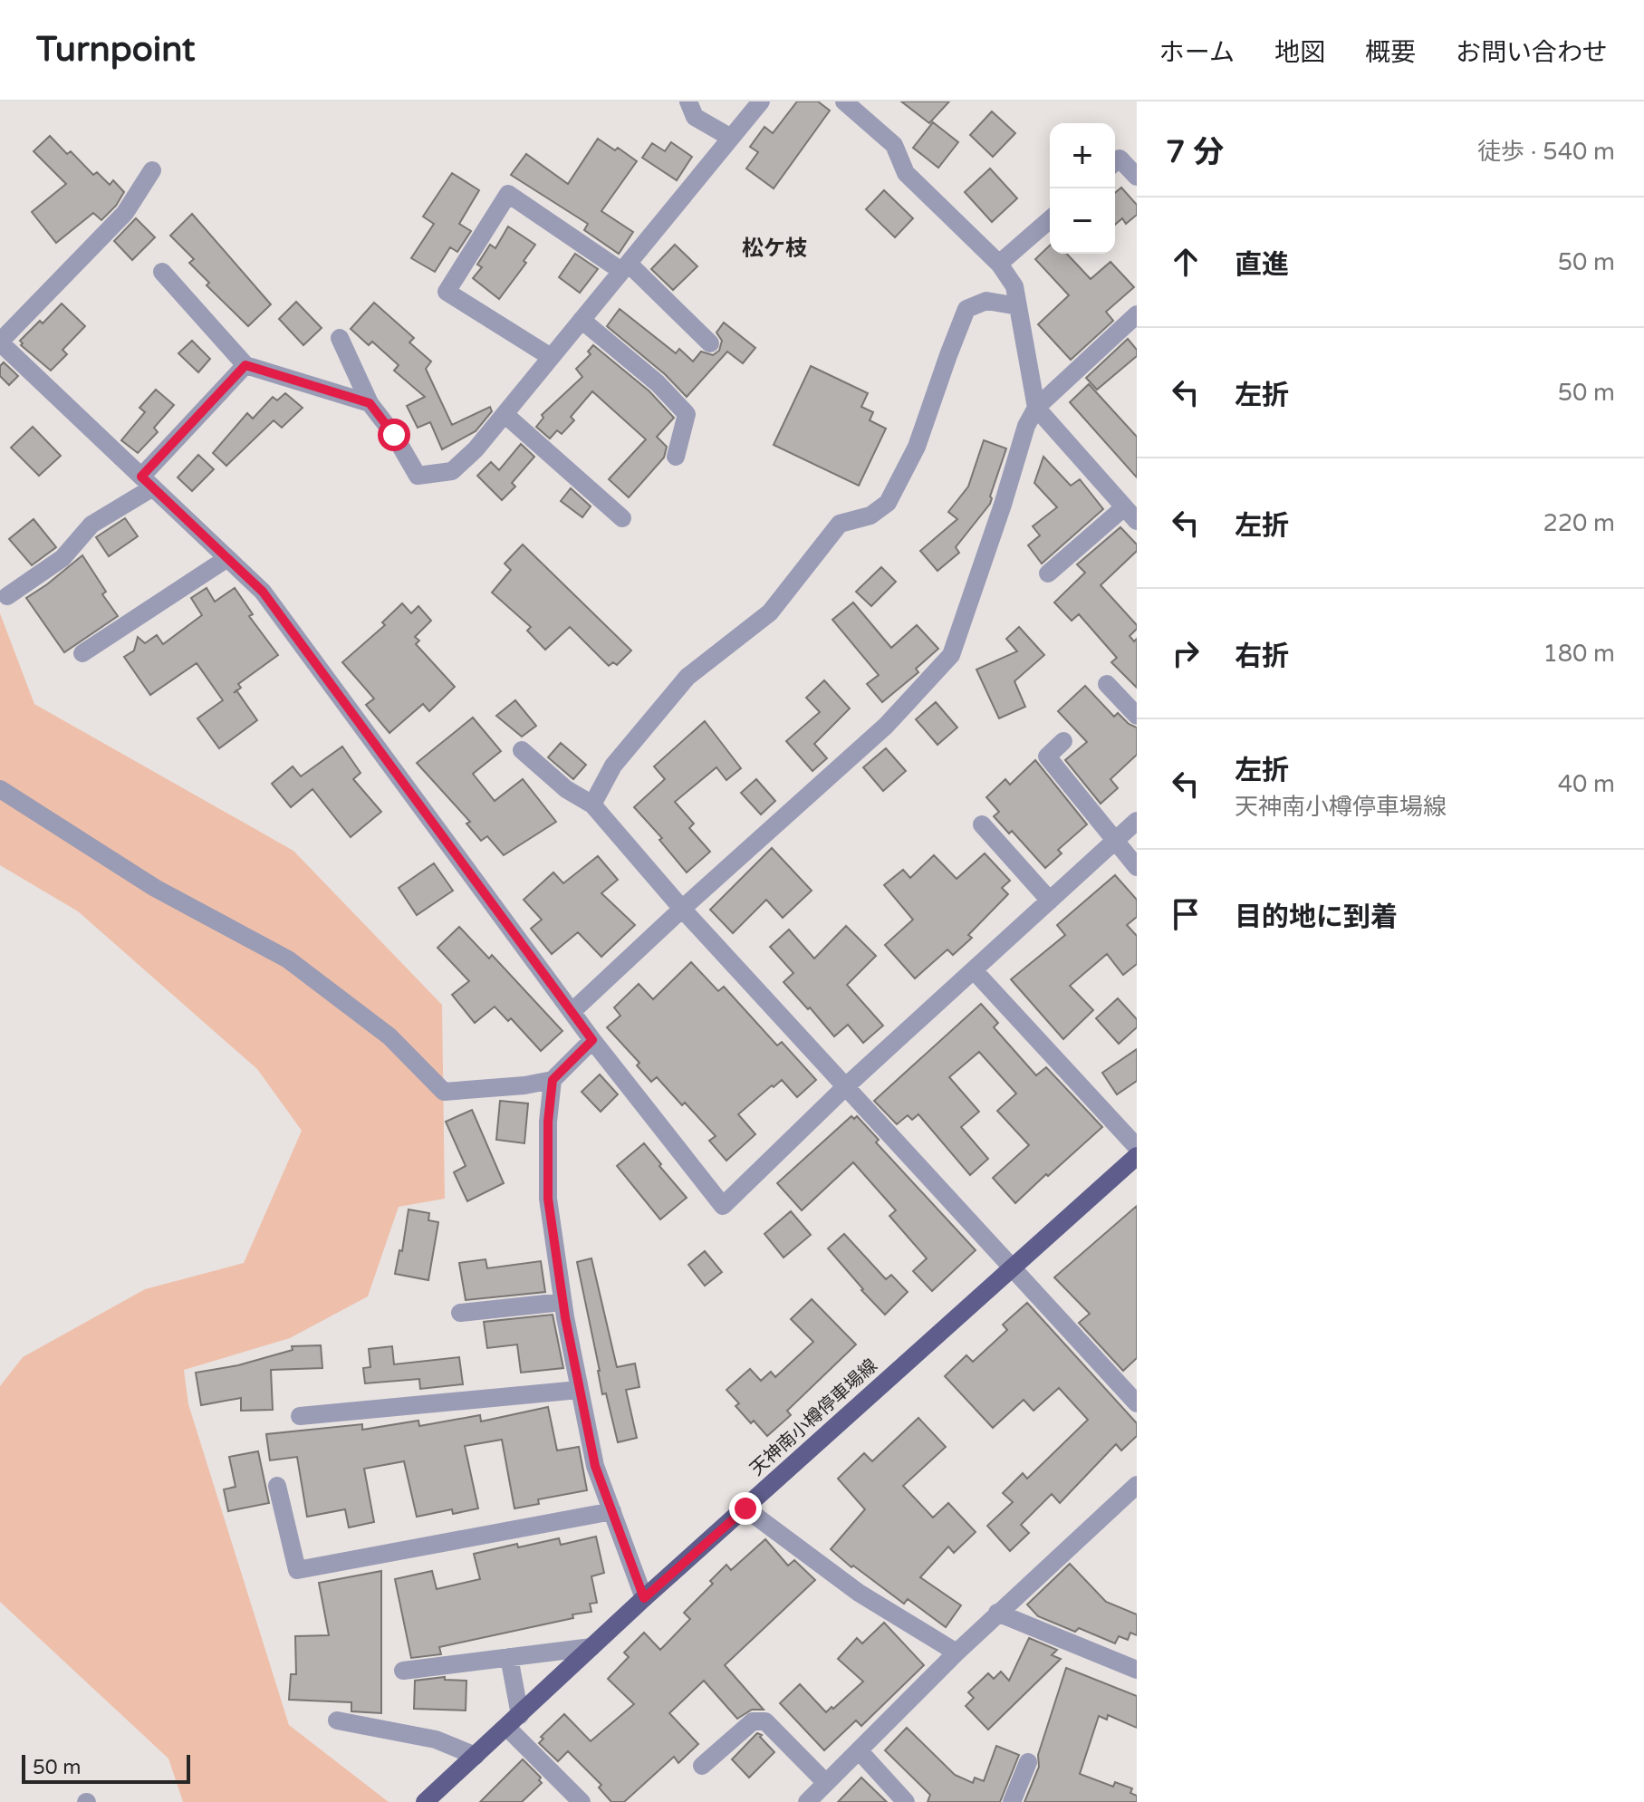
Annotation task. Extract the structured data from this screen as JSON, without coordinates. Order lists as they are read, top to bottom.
{
  "streets": {
    "main road": ["天神南小樽停車場線"]
  },
  "districts": ["松ケ枝"],
  "scale_bar": "50 m",
  "page": {
    "header": "Turnpoint",
    "nav": [
      "ホーム",
      "地図",
      "概要",
      "お問い合わせ"
    ],
    "heading": ["7 分", "徒歩 · 540 m"],
    "map_buttons": ["+", "−"],
    "list": [
      ["直進", "50 m"],
      ["左折", "50 m"],
      ["左折", "220 m"],
      ["右折", "180 m"],
      ["左折", "天神南小樽停車場線", "40 m"],
      "目的地に到着"
    ],
    "scale": "50 m"
  }
}
